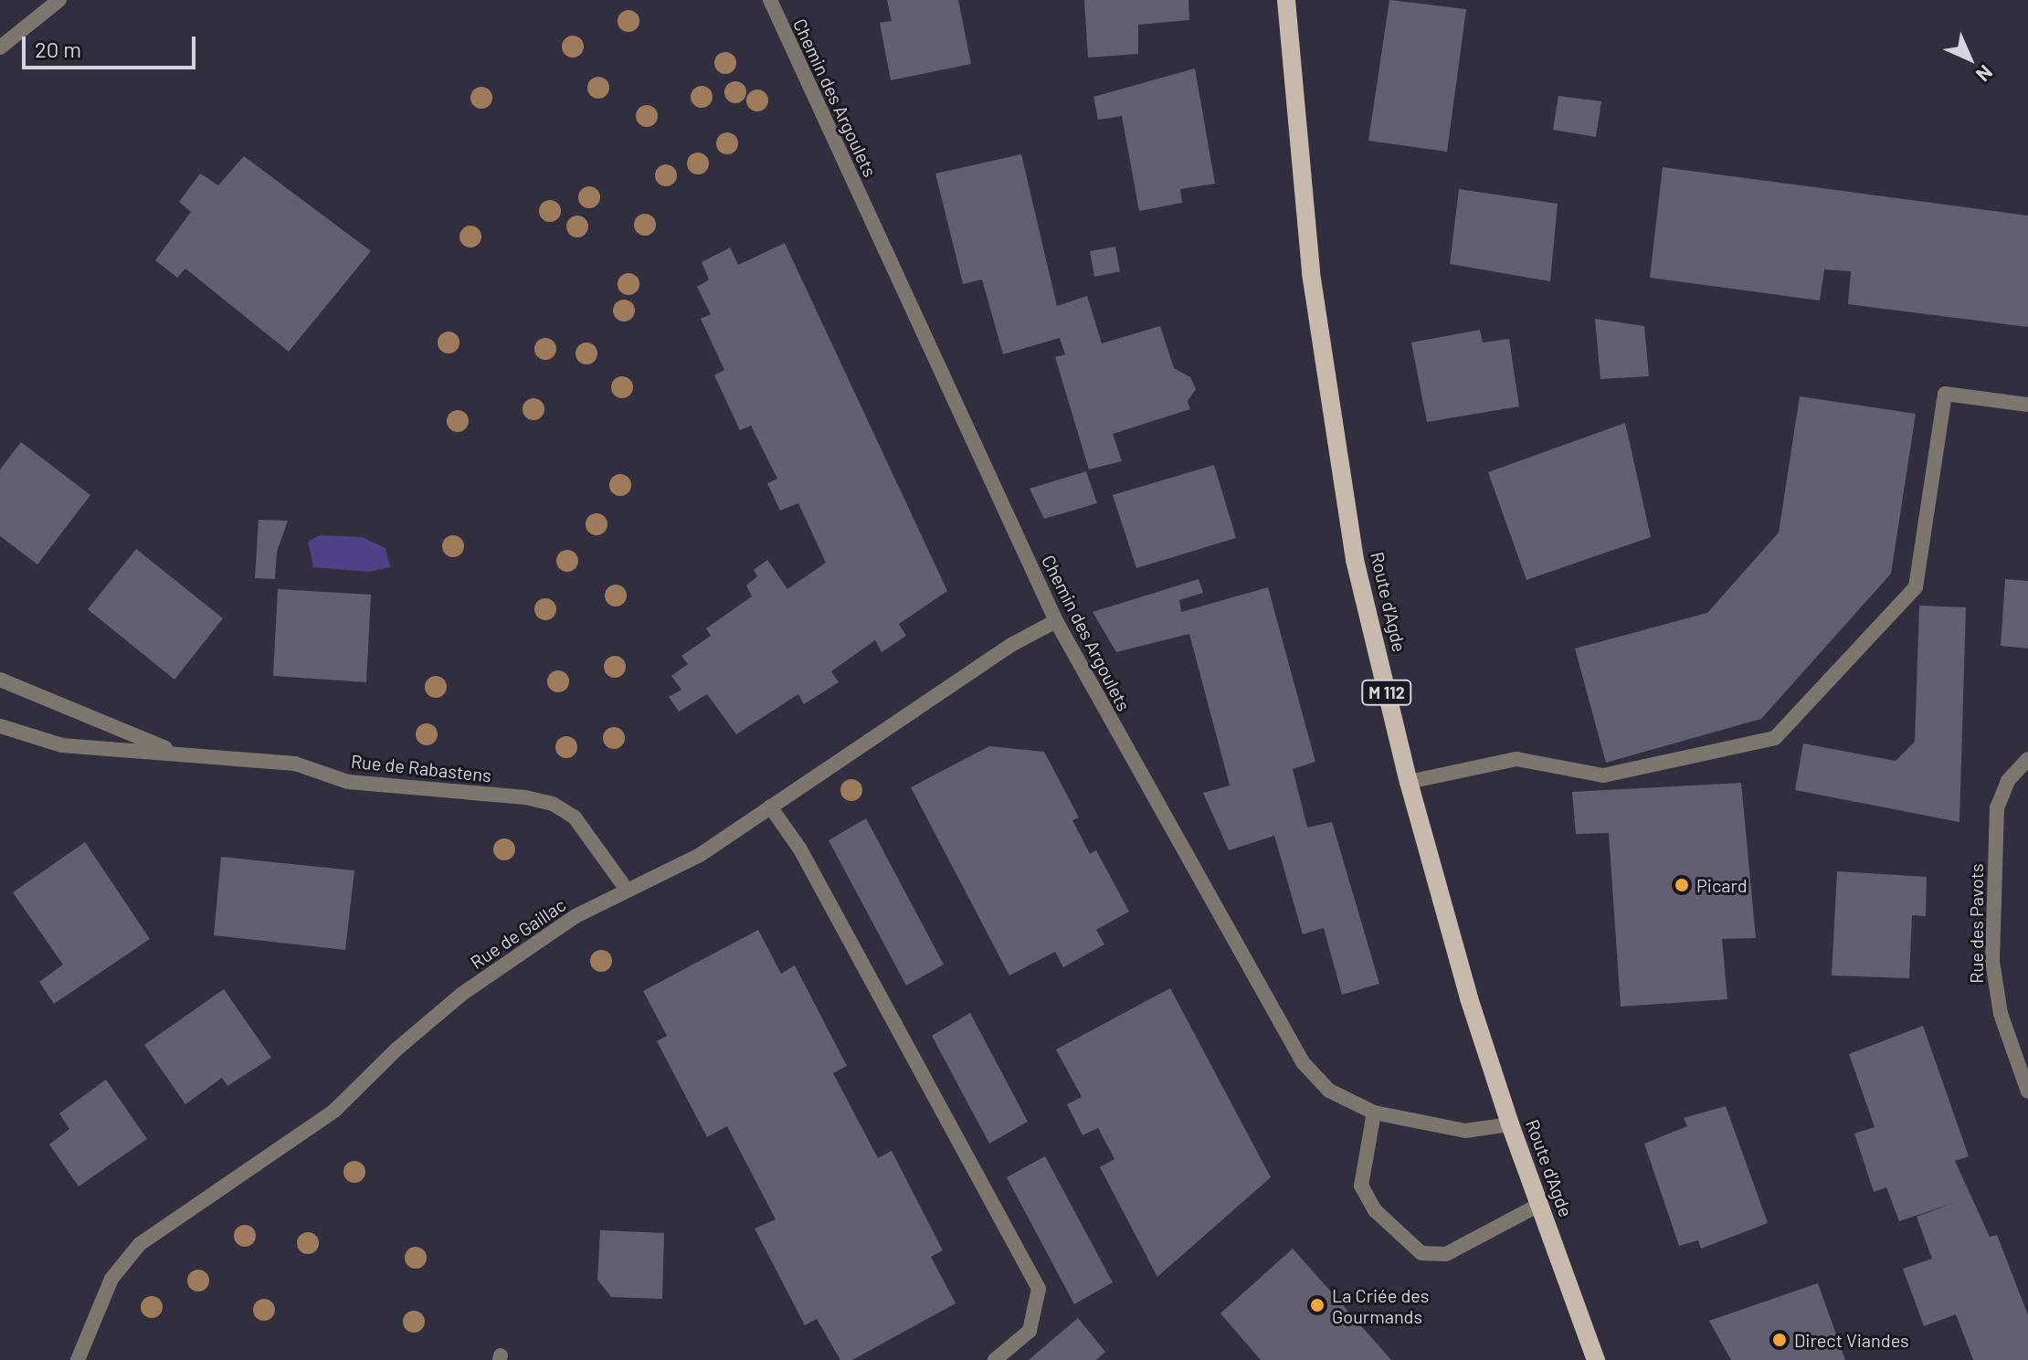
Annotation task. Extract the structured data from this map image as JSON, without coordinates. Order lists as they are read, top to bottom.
{
  "streets": {
    "main road": ["Route d'Agde", "M 112"],
    "street": [
      "Chemin des Argoulets",
      "Rue de Rabastens",
      "Rue des Pavots",
      "Rue de Gaillac"
    ]
  },
  "crossings": [
    ["Chemin des Argoulets", "Route d'Agde"],
    ["Chemin des Argoulets", "Rue de Gaillac"],
    ["Rue de Rabastens", "Rue de Gaillac"]
  ],
  "places": ["Picard", "La Criée des Gourmands", "Direct Viandes"],
  "scale_bar": "20 m",
  "north": "bottom right"
}
